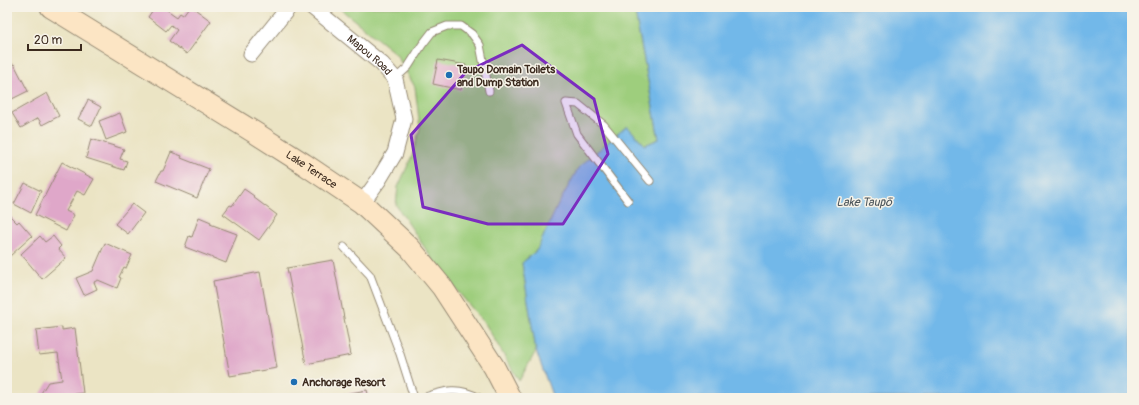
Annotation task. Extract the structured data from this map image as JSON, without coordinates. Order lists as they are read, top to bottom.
{
  "streets": {
    "main road": ["Lake Terrace"],
    "street": ["Mapou Road"]
  },
  "crossings": [
    ["Mapou Road", "Lake Terrace"]
  ],
  "water": ["Lake Taupō"],
  "places": ["Taupo Domain Toilets and Dump Station", "Anchorage Resort"],
  "scale_bar": "20 m"
}
